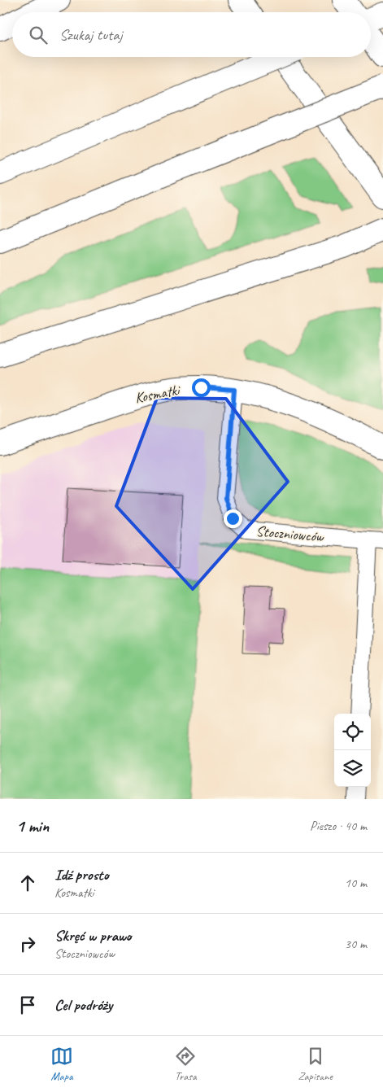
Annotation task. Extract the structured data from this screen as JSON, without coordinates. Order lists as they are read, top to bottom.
{
  "streets": {
    "main road": ["Kosmatki"],
    "lane": ["Stoczniowców"]
  },
  "crossings": [
    ["Kosmatki", "Stoczniowców"]
  ],
  "page": {
    "search": "Szukaj tutaj",
    "heading": ["1 min", "Pieszo · 40 m"],
    "list": [
      ["Idź prosto", "Kosmatki", "10 m"],
      ["Skręć w prawo", "Stoczniowców", "30 m"],
      "Cel podróży"
    ],
    "nav": ["Mapa", "Trasa", "Zapisane"]
  }
}
